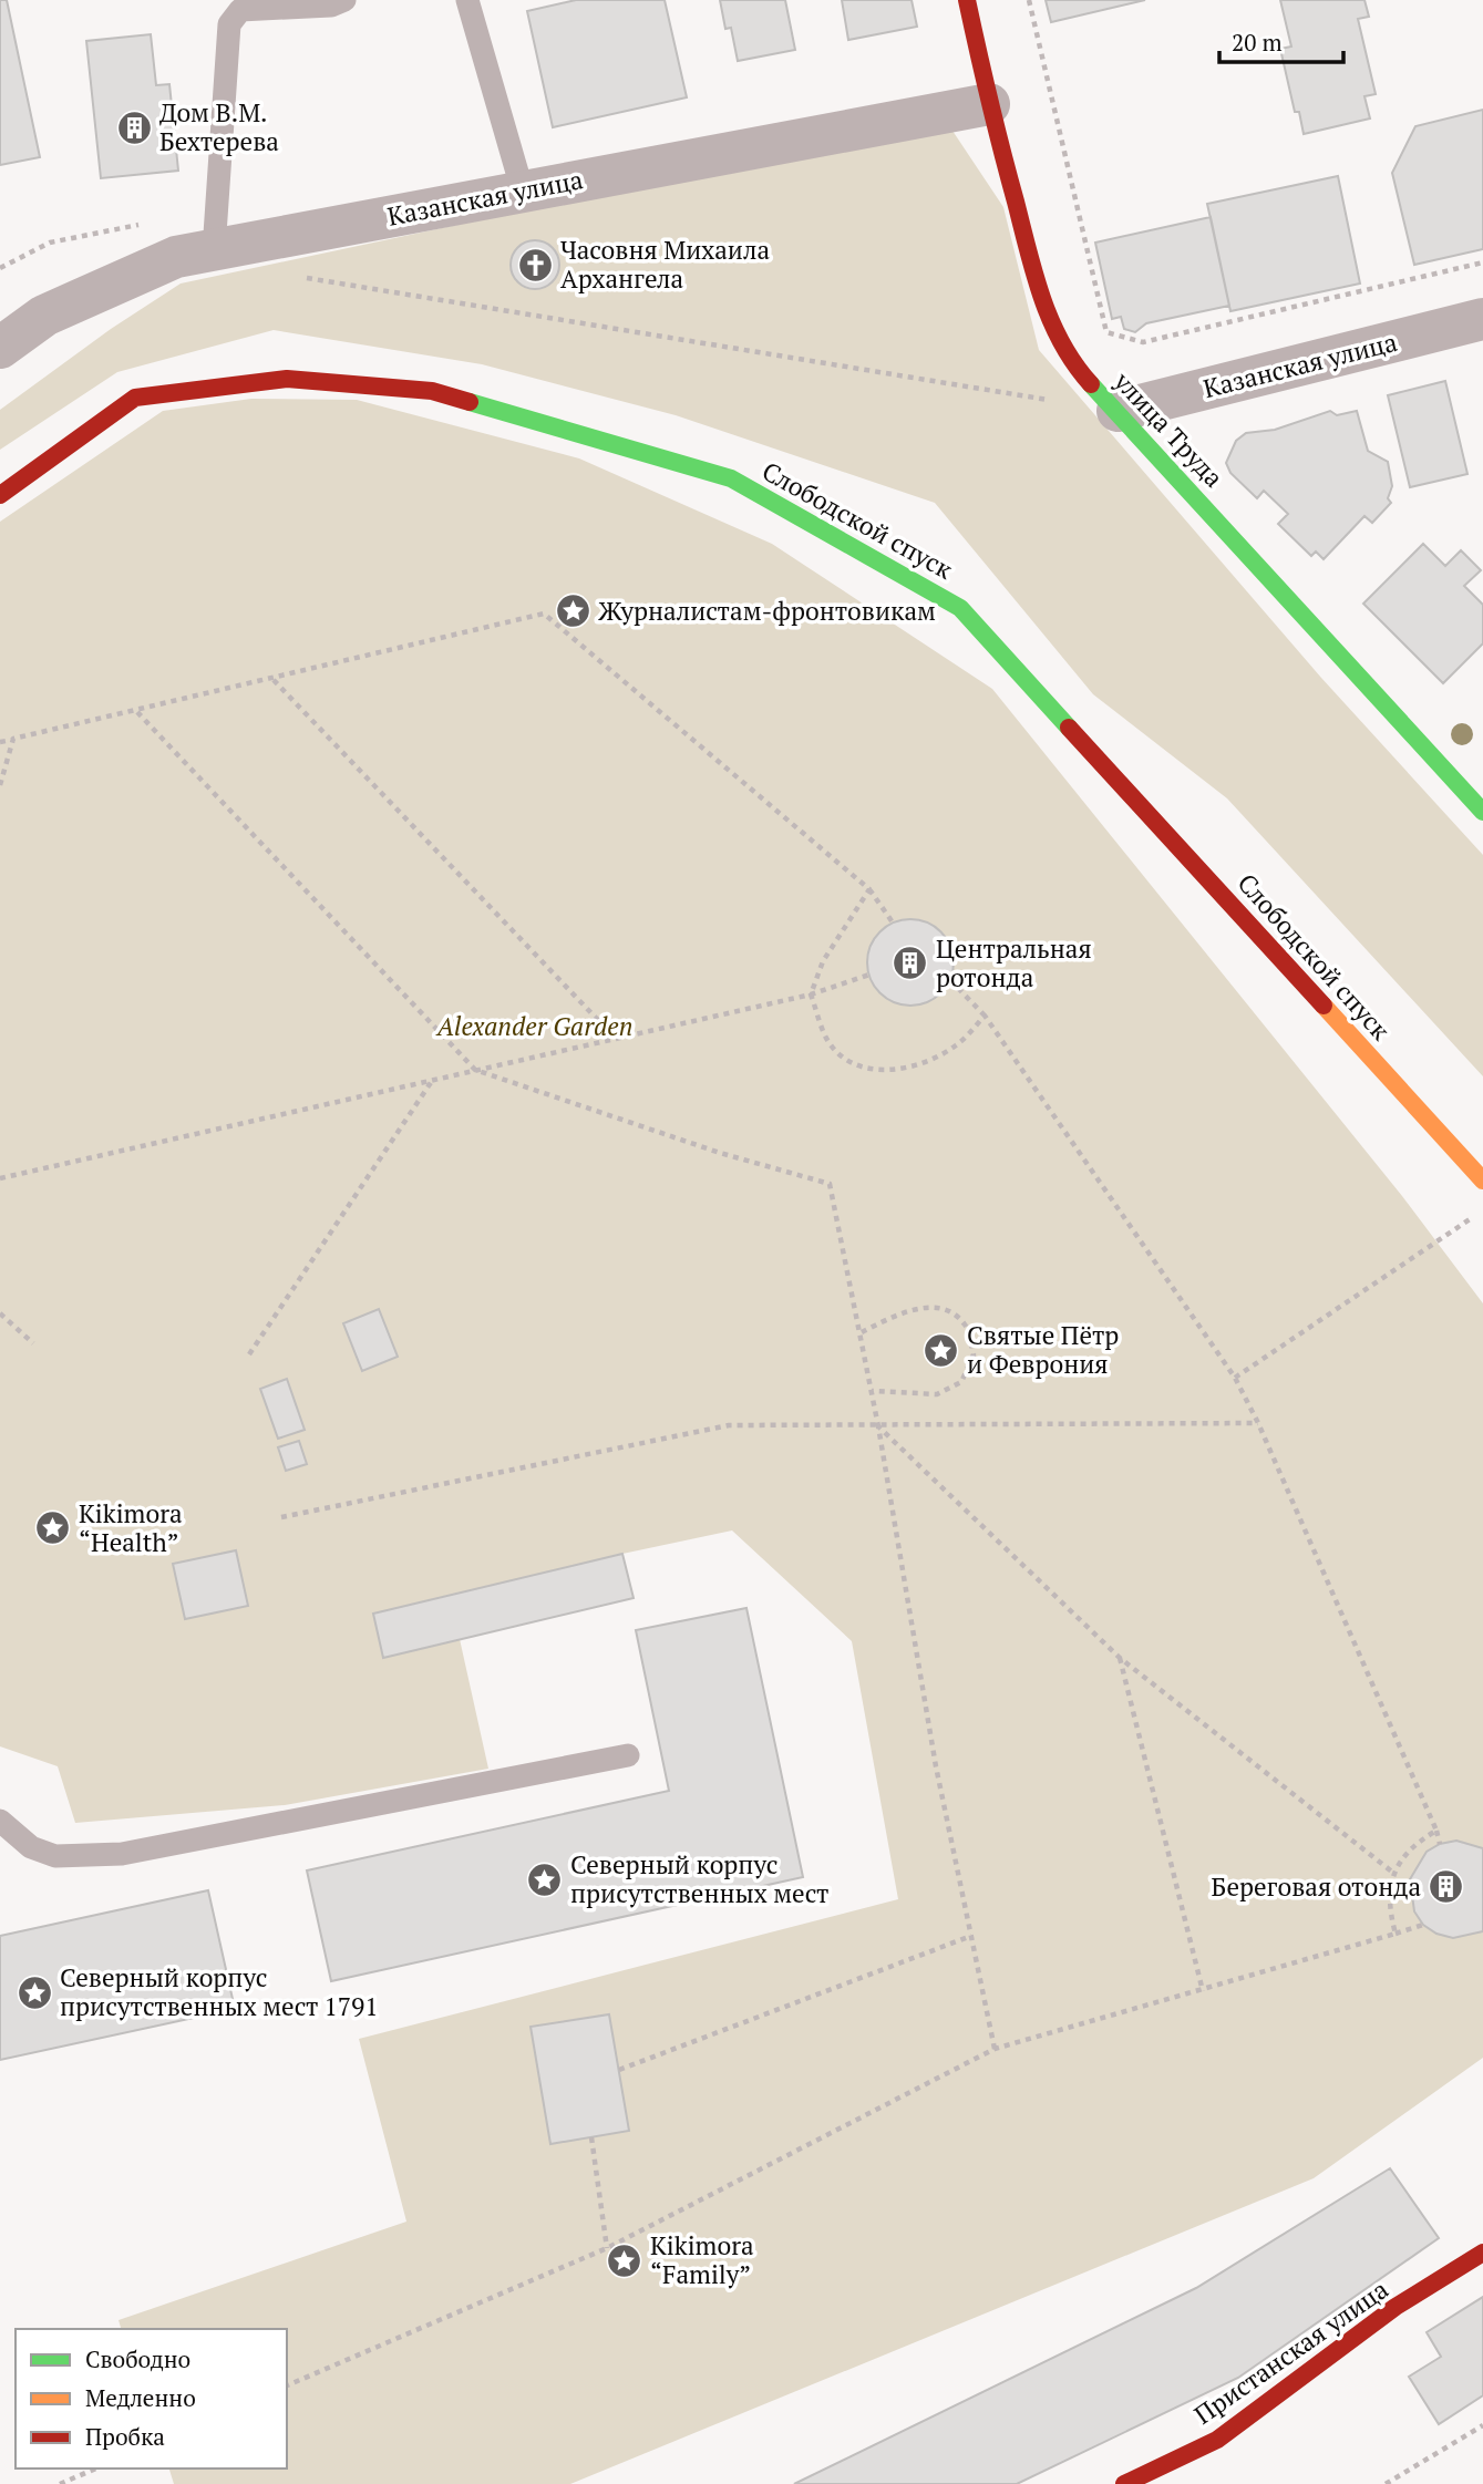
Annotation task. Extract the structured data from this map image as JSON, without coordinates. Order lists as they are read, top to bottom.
{
  "streets": {
    "street": [
      "Казанская улица",
      "улица Труда",
      "Слободской спуск",
      "Пристанская улица"
    ]
  },
  "crossings": [
    ["Казанская улица", "улица Труда"]
  ],
  "parks": ["Alexander Garden"],
  "places": {
    "building": ["Дом В.М. Бехтерева", "Центральная ротонда", "Береговая отонда"],
    "church": ["Часовня Михаила Архангела"],
    "place": [
      "Журналистам-фронтовикам",
      "Святые Пётр и Феврония",
      "Kikimora “Health”",
      "Северный корпус присутственных мест",
      "Северный корпус присутственных мест 1791",
      "Kikimora “Family”"
    ]
  },
  "legend": ["Свободно", "Медленно", "Пробка"],
  "scale_bar": "20 m"
}
